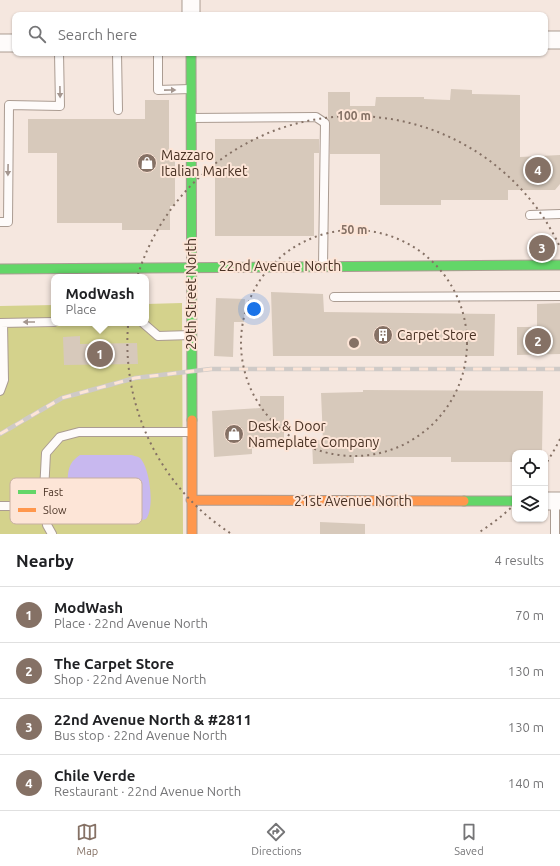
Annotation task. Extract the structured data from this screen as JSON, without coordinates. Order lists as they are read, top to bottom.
{
  "streets": {
    "street": ["22nd Avenue North", "29th Street North", "21st Avenue North"]
  },
  "crossings": [
    ["22nd Avenue North", "29th Street North"],
    ["29th Street North", "21st Avenue North"]
  ],
  "places": {
    "shop": ["Mazzaro Italian Market", "Desk & Door Nameplate Company"],
    "building": ["Carpet Store"]
  },
  "legend": ["Fast", "Slow"],
  "page": {
    "search": "Search here",
    "pins": [
      "4",
      "3",
      "2",
      "1"
    ],
    "popup": ["ModWash", "Place"],
    "heading": ["Nearby", "4 results"],
    "list": [
      {
        "mark": "1",
        "name": "ModWash",
        "note": "Place · 22nd Avenue North",
        "value": "70 m"
      },
      {
        "mark": "2",
        "name": "The Carpet Store",
        "note": "Shop · 22nd Avenue North",
        "value": "130 m"
      },
      {
        "mark": "3",
        "name": "22nd Avenue North & #2811",
        "note": "Bus stop · 22nd Avenue North",
        "value": "130 m"
      },
      {
        "mark": "4",
        "name": "Chile Verde",
        "note": "Restaurant · 22nd Avenue North",
        "value": "140 m"
      }
    ],
    "nav": ["Map", "Directions", "Saved"]
  },
  "rings": ["100 m", "50 m"]
}
